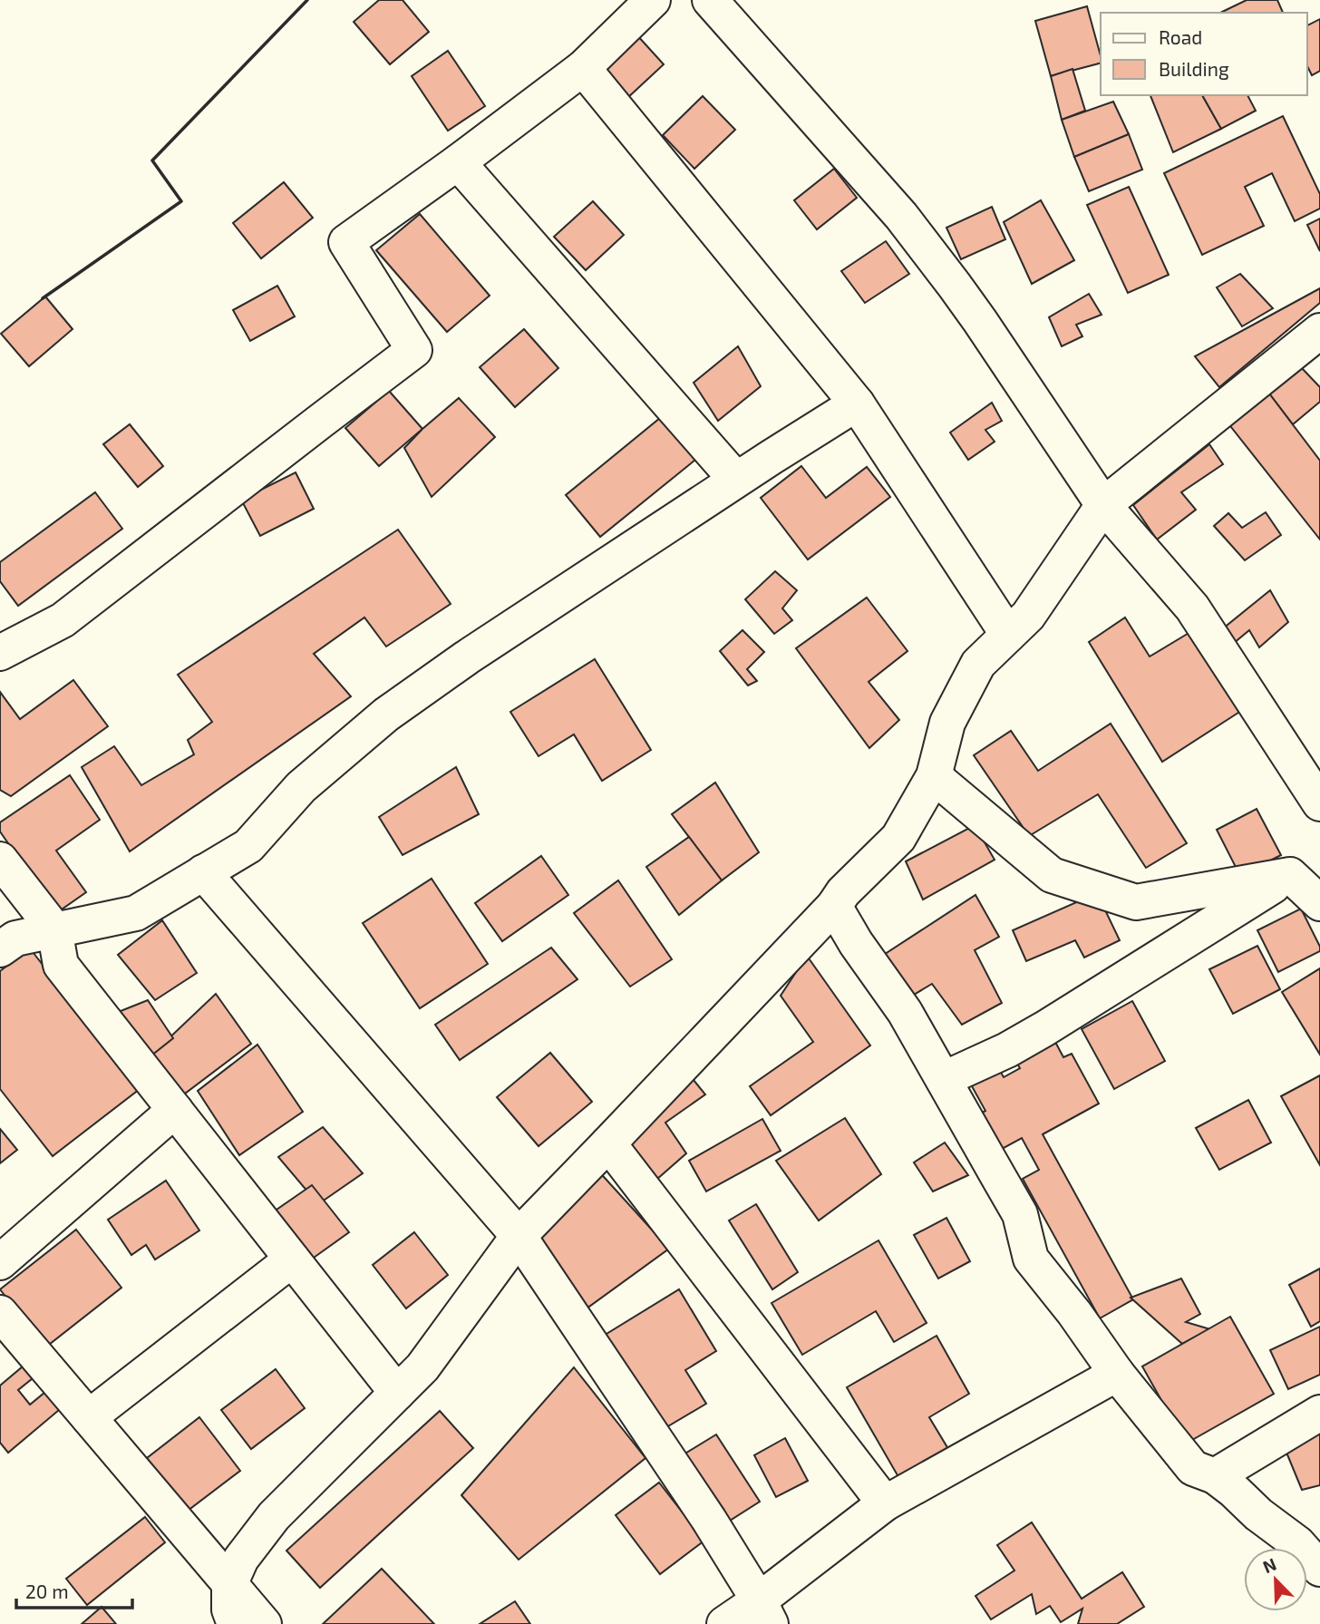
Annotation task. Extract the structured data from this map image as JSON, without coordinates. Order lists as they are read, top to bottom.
{
  "legend": ["Road", "Building"],
  "scale_bar": "20 m",
  "north": "top left"
}
